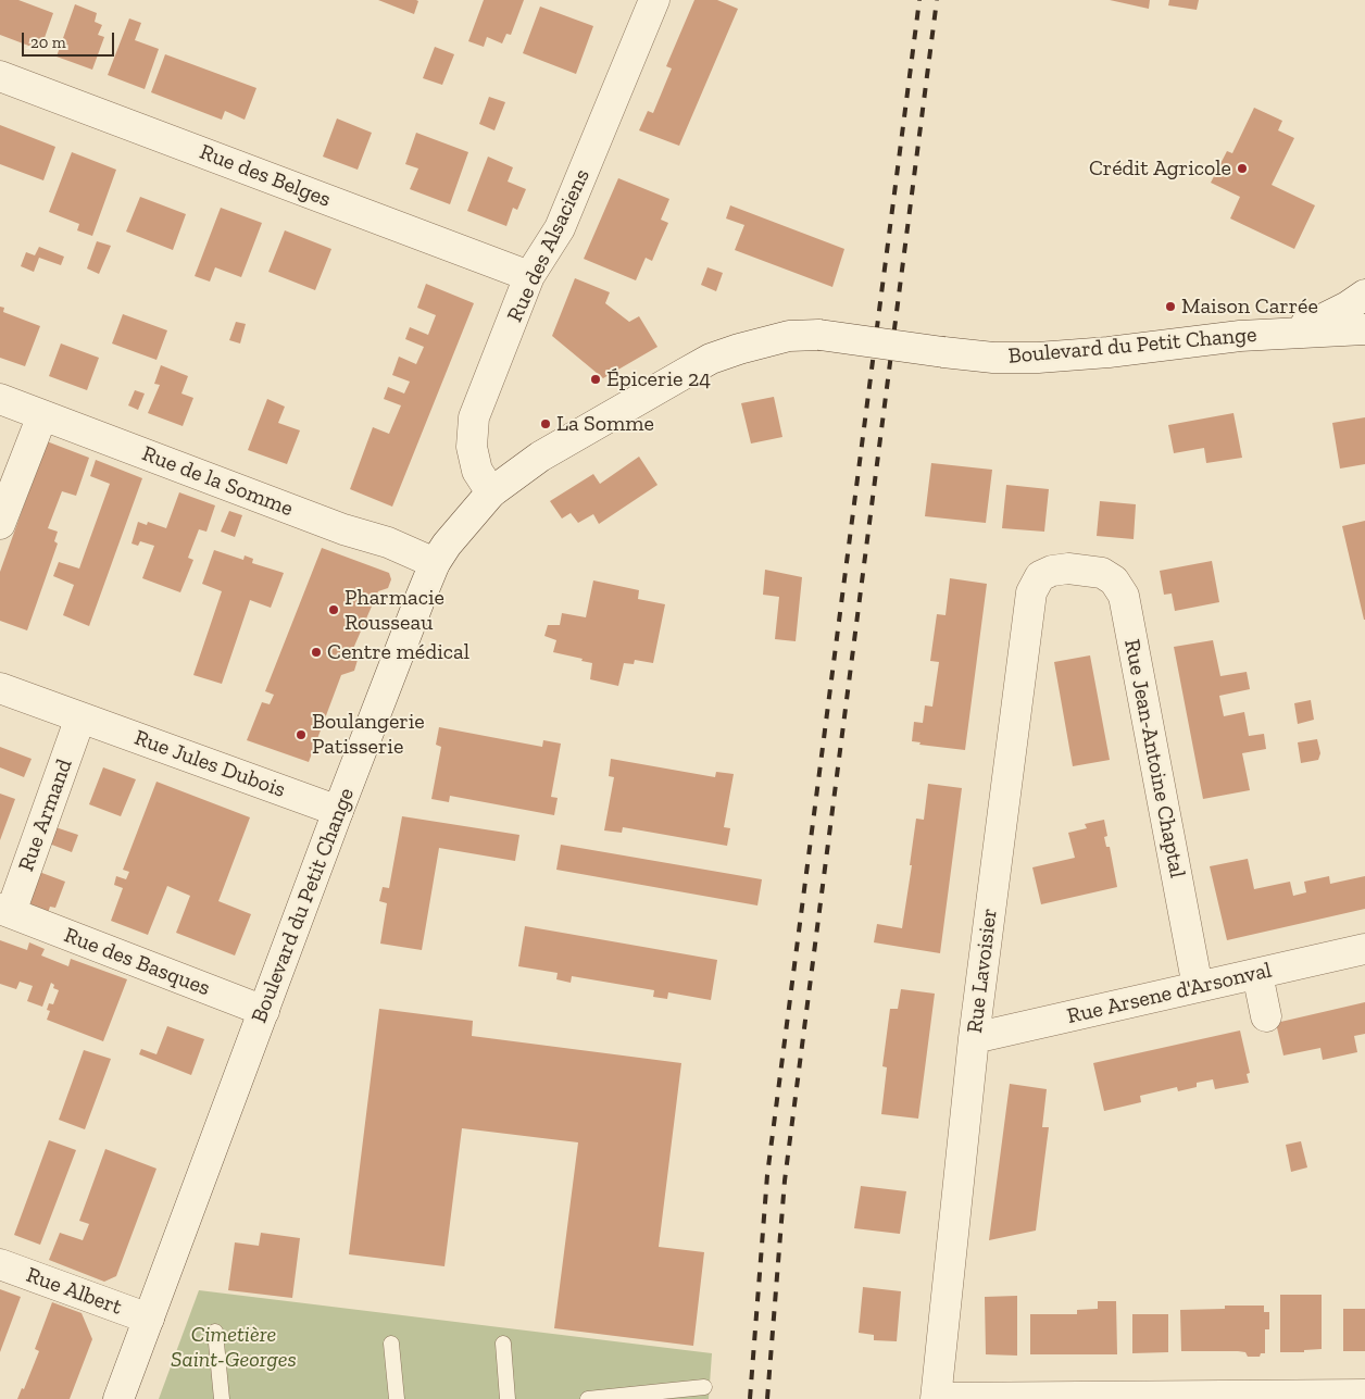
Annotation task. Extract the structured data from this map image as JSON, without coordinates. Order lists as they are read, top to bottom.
{
  "streets": {
    "street": [
      "Rue des Belges",
      "Rue des Alsaciens",
      "Boulevard du Petit Change",
      "Rue de la Somme",
      "Rue Jean-Antoine Chaptal",
      "Rue Jules Dubois",
      "Rue Armand",
      "Rue des Basques",
      "Rue Lavoisier",
      "Rue Arsene d'Arsonval",
      "Rue Albert"
    ]
  },
  "crossings": [
    ["Rue des Belges", "Rue des Alsaciens"],
    ["Rue des Alsaciens", "Boulevard du Petit Change"],
    ["Boulevard du Petit Change", "Rue de la Somme"],
    ["Boulevard du Petit Change", "Rue Jules Dubois"],
    ["Boulevard du Petit Change", "Rue des Basques"],
    ["Boulevard du Petit Change", "Rue Albert"],
    ["Rue Jean-Antoine Chaptal", "Rue Lavoisier"],
    ["Rue Jean-Antoine Chaptal", "Rue Arsene d'Arsonval"],
    ["Rue Jules Dubois", "Rue Armand"],
    ["Rue Armand", "Rue des Basques"],
    ["Rue Lavoisier", "Rue Arsene d'Arsonval"]
  ],
  "parks": ["Cimetière Saint-Georges"],
  "places": [
    "Crédit Agricole",
    "Maison Carrée",
    "Épicerie 24",
    "La Somme",
    "Pharmacie Rousseau",
    "Centre médical",
    "Boulangerie Patisserie"
  ],
  "scale_bar": "20 m"
}
